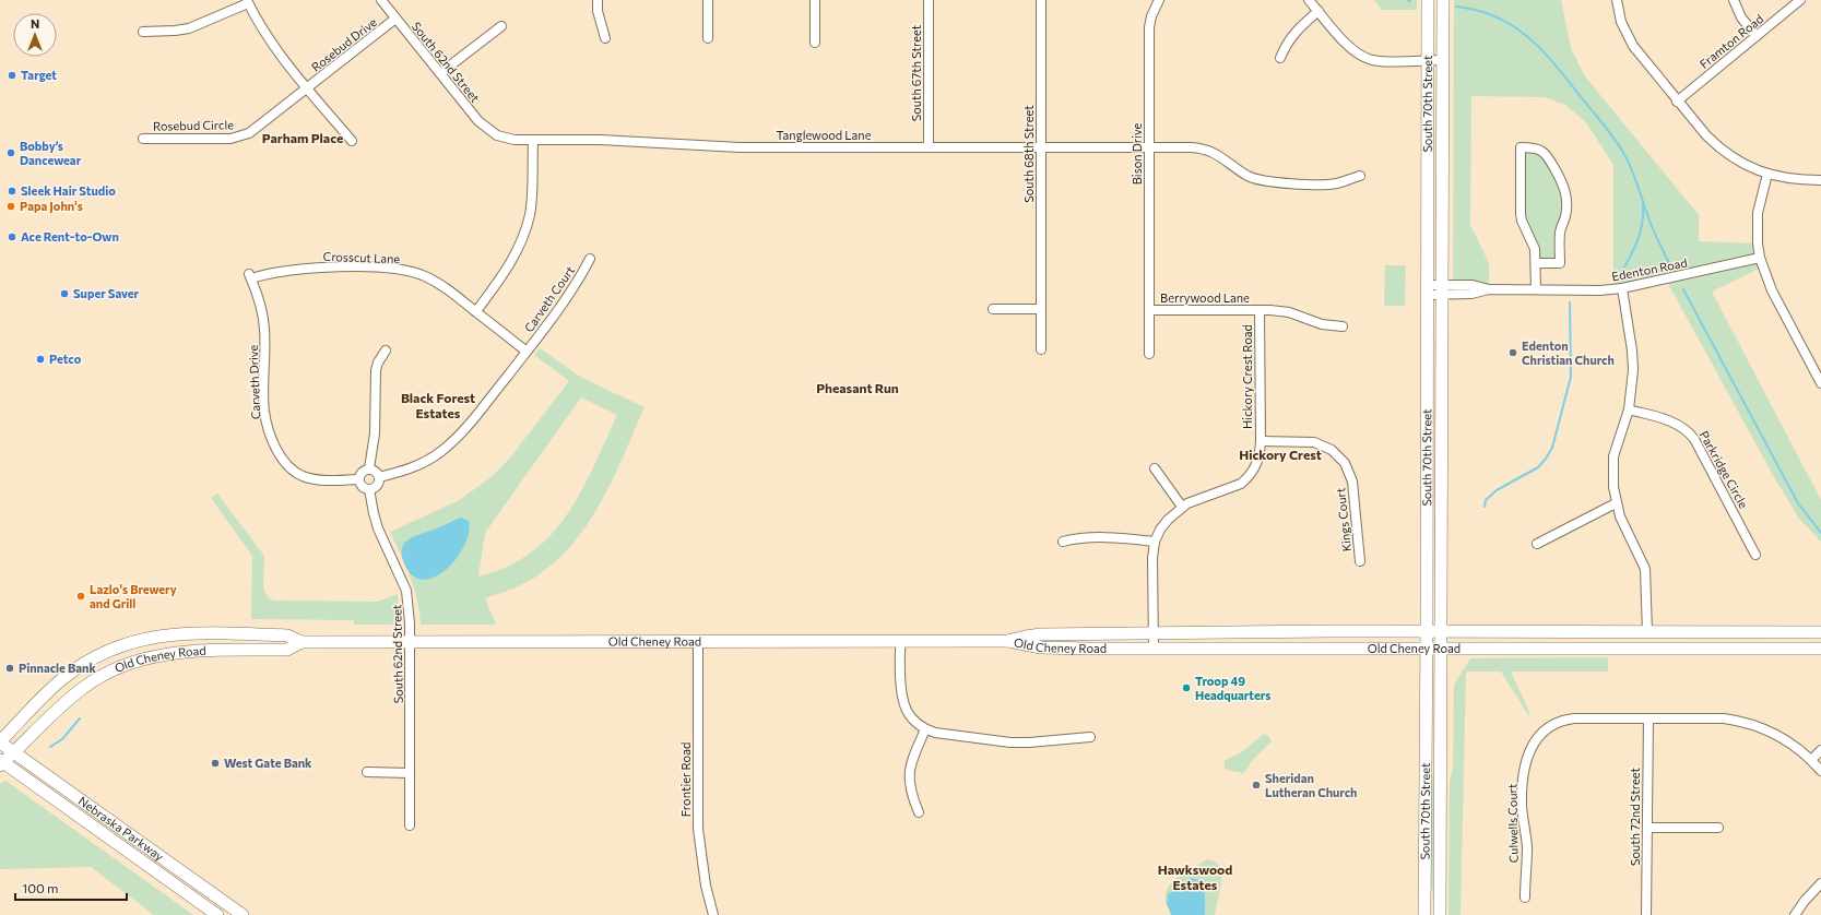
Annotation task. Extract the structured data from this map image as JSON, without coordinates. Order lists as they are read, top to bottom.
{
  "streets": {
    "main road": ["South 70th Street", "Old Cheney Road", "Nebraska Parkway"],
    "street": [
      "Framton Road",
      "Rosebud Drive",
      "South 62nd Street",
      "South 67th Street",
      "Rosebud Circle",
      "Tanglewood Lane",
      "South 68th Street",
      "Bison Drive",
      "Crosscut Lane",
      "Edenton Road",
      "Berrywood Lane",
      "Carveth Court",
      "Hickory Crest Road",
      "Carveth Drive",
      "Parkridge Circle",
      "Kings Court",
      "Frontier Road",
      "South 72nd Street",
      "Culwells Court"
    ]
  },
  "crossings": [
    ["Rosebud Drive", "South 62nd Street"],
    ["Rosebud Drive", "Rosebud Circle"],
    ["South 62nd Street", "Tanglewood Lane"],
    ["South 62nd Street", "Carveth Drive"],
    ["South 62nd Street", "Old Cheney Road"],
    ["South 67th Street", "Tanglewood Lane"],
    ["South 70th Street", "Edenton Road"],
    ["South 70th Street", "Old Cheney Road"],
    ["Tanglewood Lane", "South 68th Street"],
    ["Tanglewood Lane", "Bison Drive"],
    ["Bison Drive", "Berrywood Lane"],
    ["Crosscut Lane", "Carveth Court"],
    ["Crosscut Lane", "Carveth Drive"],
    ["Berrywood Lane", "Hickory Crest Road"],
    ["Hickory Crest Road", "Kings Court"],
    ["Hickory Crest Road", "Old Cheney Road"],
    ["Old Cheney Road", "Frontier Road"],
    ["Old Cheney Road", "Nebraska Parkway"],
    ["South 72nd Street", "Culwells Court"]
  ],
  "districts": [
    "Parham Place",
    "Pheasant Run",
    "Black Forest Estates",
    "Hickory Crest",
    "Hawkswood Estates"
  ],
  "places": [
    "Target",
    "Bobby’s Dancewear",
    "Sleek Hair Studio",
    "Papa John's",
    "Ace Rent-to-Own",
    "Super Saver",
    "Edenton Christian Church",
    "Petco",
    "Lazlo's Brewery and Grill",
    "Pinnacle Bank",
    "Troop 49 Headquarters",
    "West Gate Bank",
    "Sheridan Lutheran Church"
  ],
  "scale_bar": "100 m",
  "north": "top"
}
